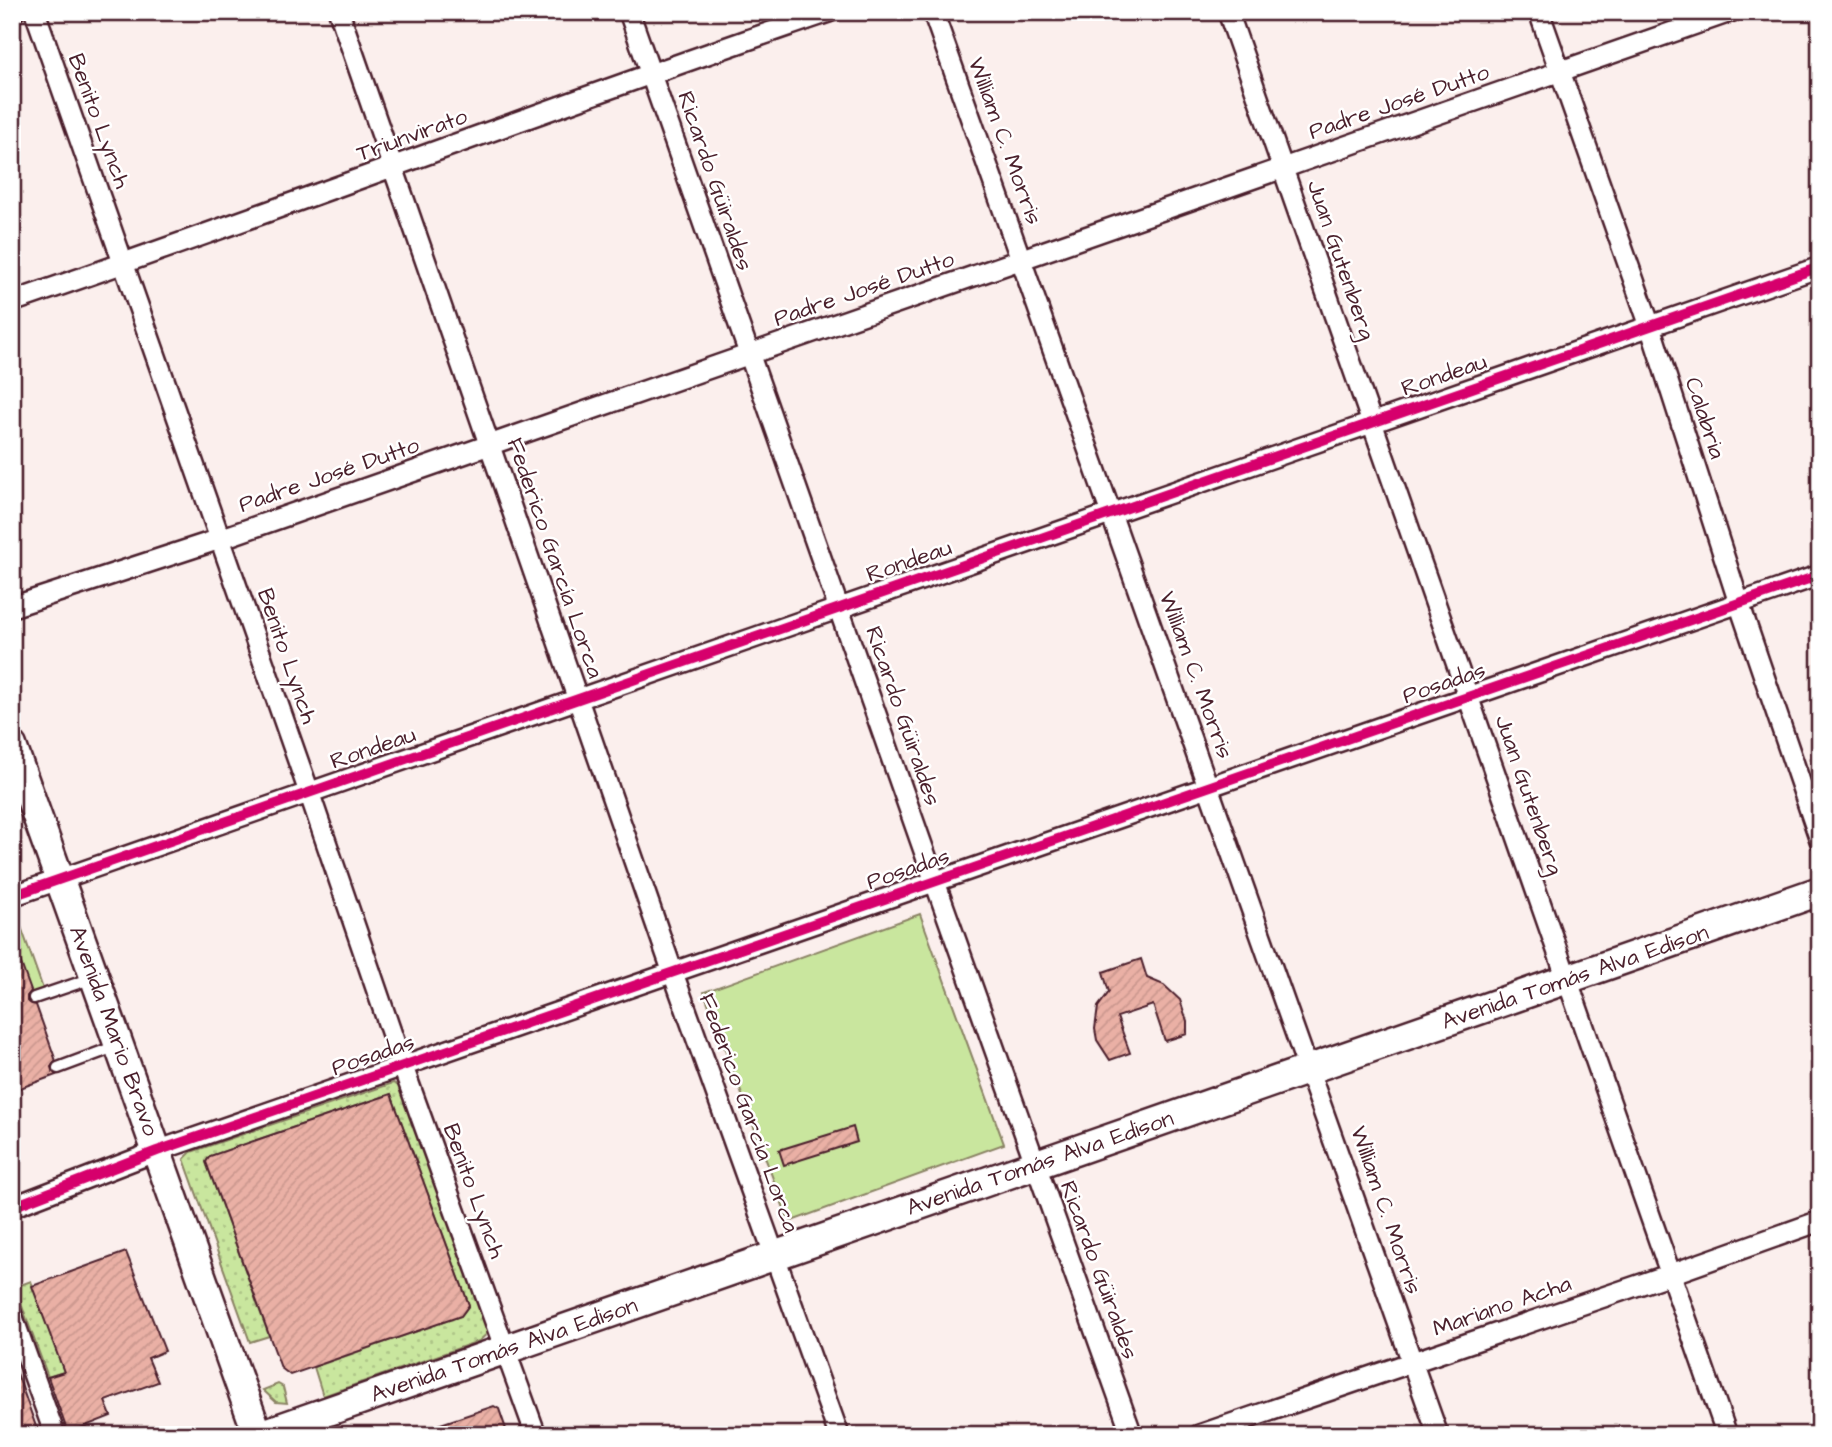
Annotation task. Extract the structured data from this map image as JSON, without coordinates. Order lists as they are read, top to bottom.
{
  "streets": {
    "main road": ["Avenida Tomás Alva Edison", "Avenida Mario Bravo"],
    "street": [
      "Padre José Dutto",
      "Benito Lynch",
      "Triunvirato",
      "William C. Morris",
      "Ricardo Güiraldes",
      "Juan Gutenberg",
      "Rondeau",
      "Calabria",
      "Federico García Lorca",
      "Posadas",
      "Mariano Acha"
    ]
  },
  "crossings": [
    ["Padre José Dutto", "Benito Lynch"],
    ["Padre José Dutto", "William C. Morris"],
    ["Padre José Dutto", "Ricardo Güiraldes"],
    ["Padre José Dutto", "Juan Gutenberg"],
    ["Padre José Dutto", "Calabria"],
    ["Padre José Dutto", "Federico García Lorca"],
    ["Benito Lynch", "Triunvirato"],
    ["Benito Lynch", "Rondeau"],
    ["Benito Lynch", "Posadas"],
    ["Benito Lynch", "Avenida Tomás Alva Edison"],
    ["Triunvirato", "Ricardo Güiraldes"],
    ["Triunvirato", "Federico García Lorca"],
    ["William C. Morris", "Rondeau"],
    ["William C. Morris", "Posadas"],
    ["William C. Morris", "Avenida Tomás Alva Edison"],
    ["William C. Morris", "Mariano Acha"],
    ["Ricardo Güiraldes", "Rondeau"],
    ["Ricardo Güiraldes", "Posadas"],
    ["Ricardo Güiraldes", "Avenida Tomás Alva Edison"],
    ["Juan Gutenberg", "Rondeau"],
    ["Juan Gutenberg", "Posadas"],
    ["Juan Gutenberg", "Avenida Tomás Alva Edison"],
    ["Juan Gutenberg", "Mariano Acha"],
    ["Rondeau", "Calabria"],
    ["Rondeau", "Federico García Lorca"],
    ["Rondeau", "Avenida Mario Bravo"],
    ["Calabria", "Posadas"],
    ["Federico García Lorca", "Posadas"],
    ["Federico García Lorca", "Avenida Tomás Alva Edison"],
    ["Posadas", "Avenida Mario Bravo"],
    ["Avenida Tomás Alva Edison", "Avenida Mario Bravo"]
  ]
}
